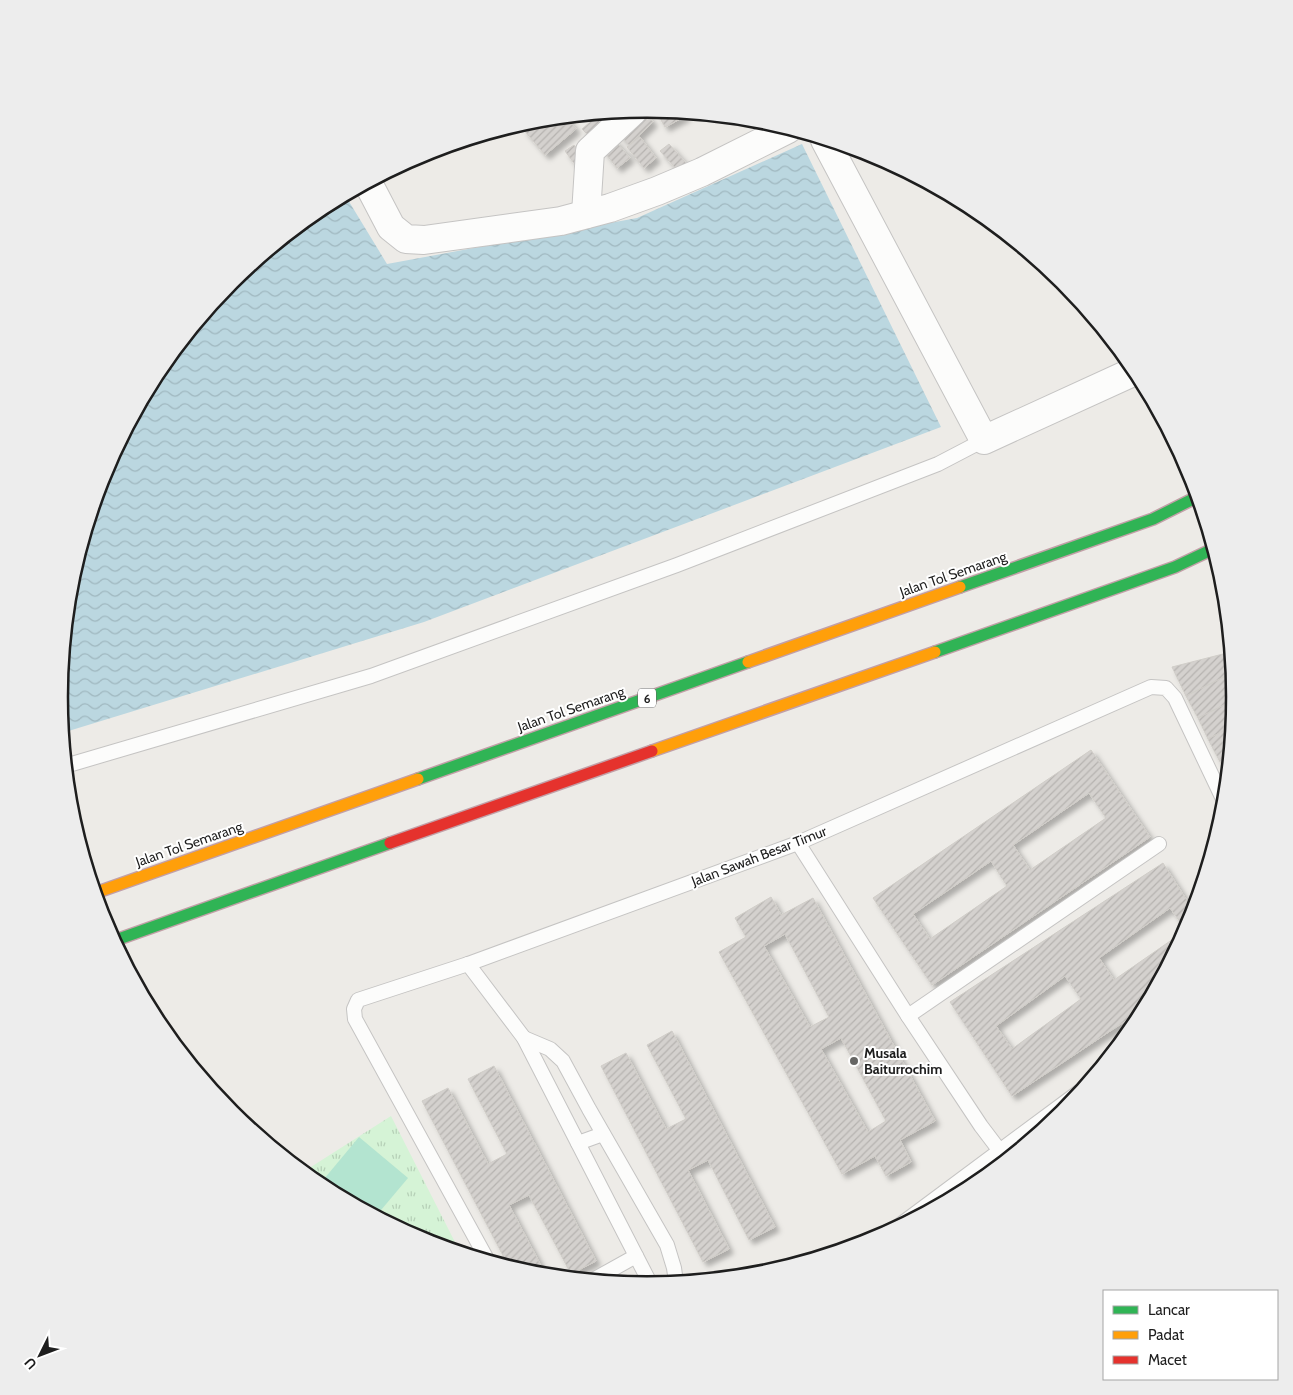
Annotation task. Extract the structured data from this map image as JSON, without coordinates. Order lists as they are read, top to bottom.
{
  "streets": {
    "highway": ["Jalan Tol Semarang", "6"],
    "lane": ["Jalan Sawah Besar Timur"]
  },
  "places": ["Musala Baiturrochim"],
  "legend": ["Lancar", "Padat", "Macet"],
  "north": "bottom left"
}
